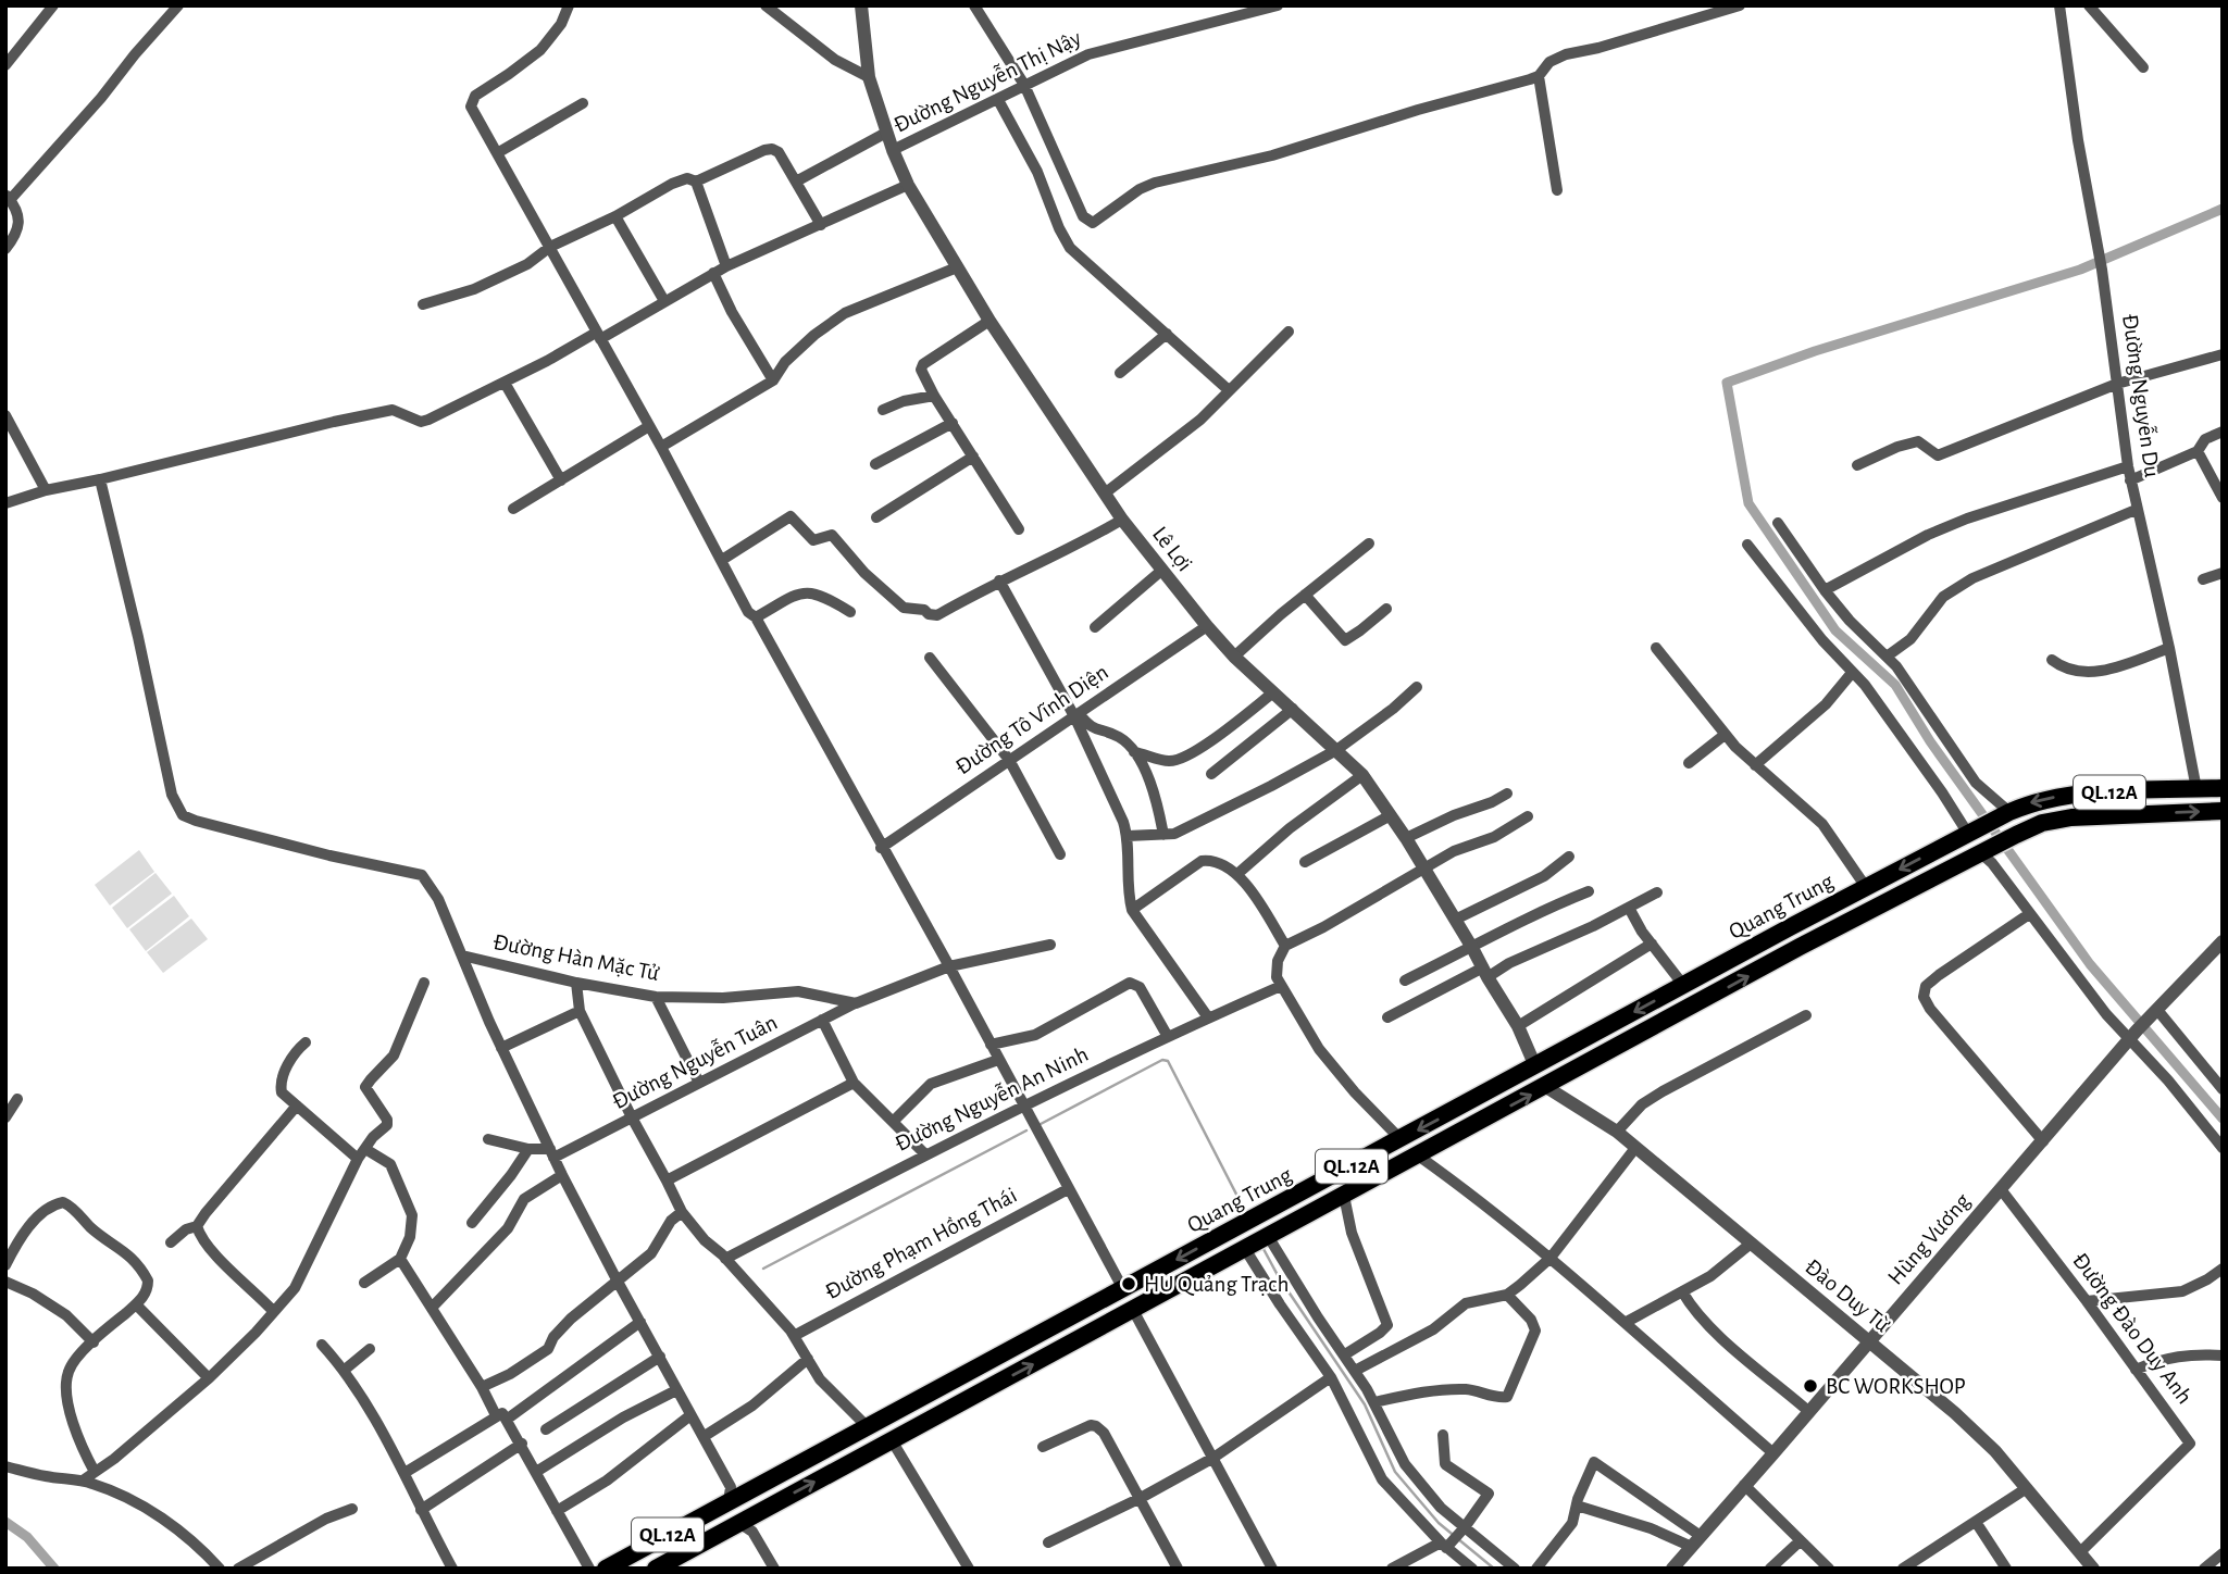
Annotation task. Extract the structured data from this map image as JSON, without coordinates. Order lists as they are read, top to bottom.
{
  "streets": {
    "highway": ["QL.12A", "Quang Trung"],
    "street": [
      "Đường Nguyễn Thị Nậy",
      "Đường Nguyễn Du",
      "Lê Lợi",
      "Đường Tô Vĩnh Diện",
      "Đường Hàn Mặc Tử",
      "Đường Nguyễn Tuân",
      "Đường Nguyễn An Ninh",
      "Hùng Vương",
      "Đường Phạm Hồng Thái",
      "Đào Duy Từ",
      "Đường Đào Duy Anh"
    ]
  },
  "crossings": [
    ["Đường Nguyễn Thị Nậy", "Lê Lợi"],
    ["Đường Nguyễn Du", "QL.12A"],
    ["Lê Lợi", "Đường Tô Vĩnh Diện"],
    ["Lê Lợi", "Quang Trung"],
    ["QL.12A", "Quang Trung"],
    ["Quang Trung", "Đào Duy Từ"],
    ["Đường Hàn Mặc Tử", "Đường Nguyễn Tuân"],
    ["Hùng Vương", "Đào Duy Từ"],
    ["Hùng Vương", "Đường Đào Duy Anh"],
    ["Đào Duy Từ", "Đường Đào Duy Anh"]
  ],
  "places": ["HU Quảng Trạch", "BC WORKSHOP"]
}
